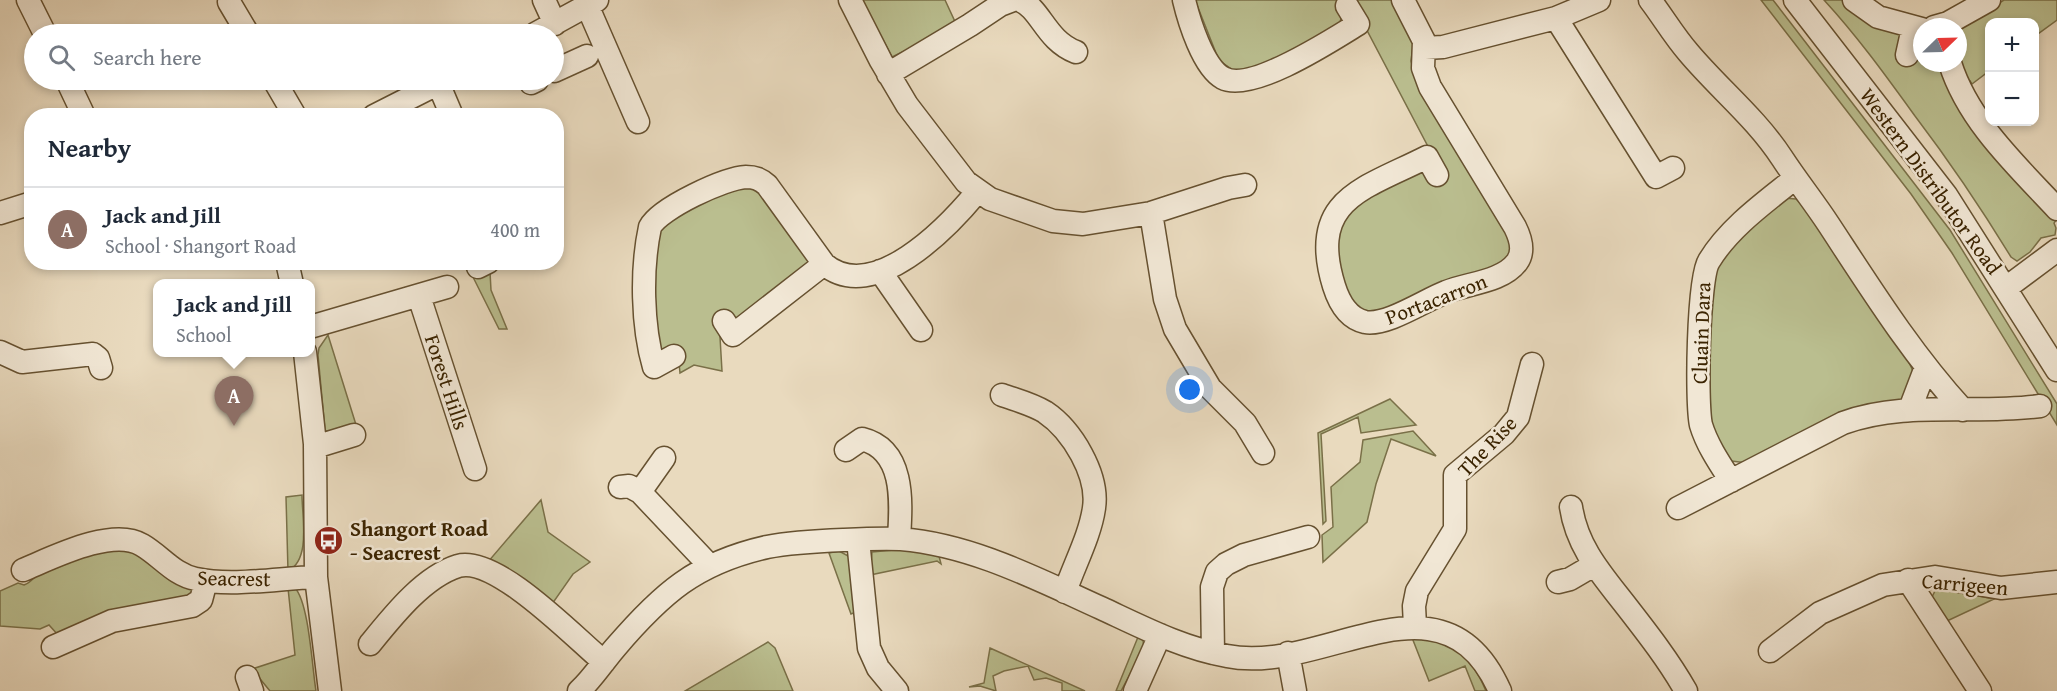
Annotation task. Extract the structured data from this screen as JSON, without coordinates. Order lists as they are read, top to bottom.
{
  "streets": {
    "street": [
      "Western Distributor Road",
      "Portacarron",
      "Cluain Dara",
      "Forest Hills",
      "The Rise",
      "Seacrest",
      "Carrigeen"
    ]
  },
  "places": {
    "bus stop": ["Shangort Road - Seacrest"]
  },
  "north": "top right",
  "page": {
    "map_buttons": ["+", "−"],
    "search": "Search here",
    "heading": "Nearby",
    "list": [
      {
        "mark": "A",
        "name": "Jack and Jill",
        "note": "School · Shangort Road",
        "value": "400 m"
      }
    ],
    "popup": ["Jack and Jill", "School"],
    "pins": "A"
  }
}
